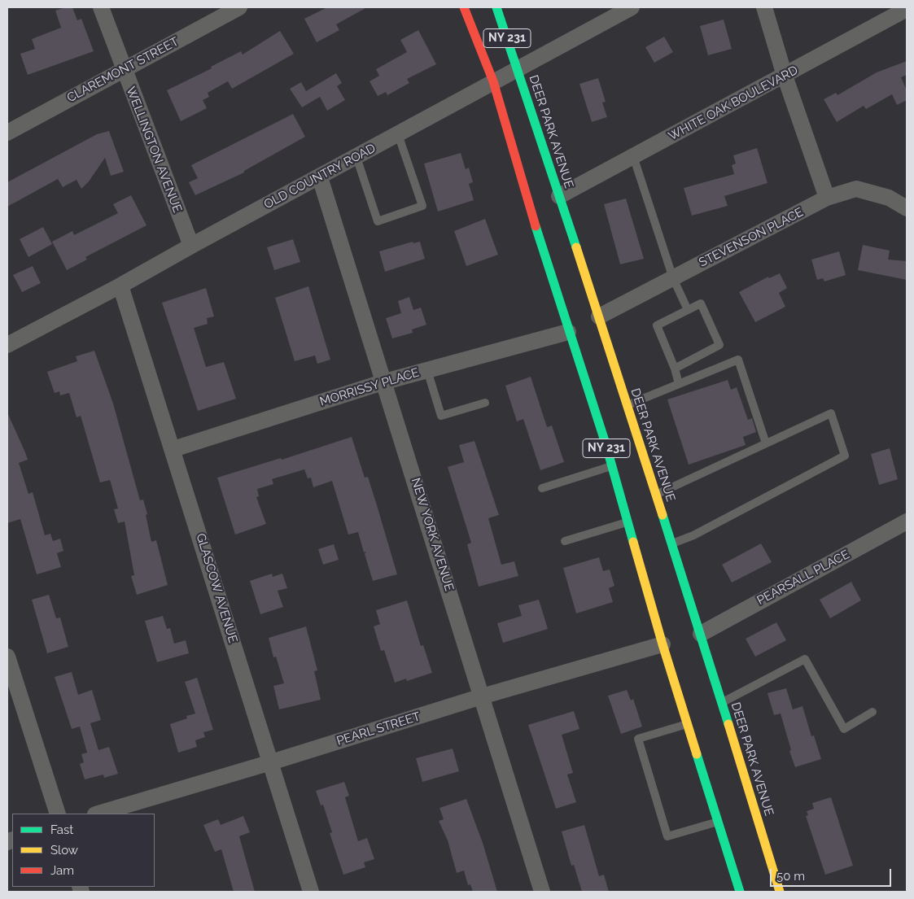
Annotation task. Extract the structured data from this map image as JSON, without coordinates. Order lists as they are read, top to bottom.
{
  "streets": {
    "main road": ["NY 231", "DEER PARK AVENUE"],
    "street": [
      "CLAREMONT STREET",
      "WHITE OAK BOULEVARD",
      "WELLINGTON AVENUE",
      "OLD COUNTRY ROAD",
      "STEVENSON PLACE",
      "MORRISSY PLACE",
      "NEW YORK AVENUE",
      "PEARSALL PLACE",
      "GLASCOW AVENUE",
      "PEARL STREET"
    ]
  },
  "crossings": [
    ["NY 231", "OLD COUNTRY ROAD"],
    ["NY 231", "MORRISSY PLACE"],
    ["NY 231", "PEARL STREET"],
    ["CLAREMONT STREET", "WELLINGTON AVENUE"],
    ["WHITE OAK BOULEVARD", "DEER PARK AVENUE"],
    ["DEER PARK AVENUE", "OLD COUNTRY ROAD"],
    ["DEER PARK AVENUE", "STEVENSON PLACE"],
    ["DEER PARK AVENUE", "PEARSALL PLACE"],
    ["WELLINGTON AVENUE", "OLD COUNTRY ROAD"],
    ["OLD COUNTRY ROAD", "NEW YORK AVENUE"],
    ["OLD COUNTRY ROAD", "GLASCOW AVENUE"],
    ["MORRISSY PLACE", "NEW YORK AVENUE"],
    ["MORRISSY PLACE", "GLASCOW AVENUE"],
    ["NEW YORK AVENUE", "PEARL STREET"],
    ["GLASCOW AVENUE", "PEARL STREET"]
  ],
  "legend": ["Fast", "Slow", "Jam"],
  "scale_bar": "50 m"
}
